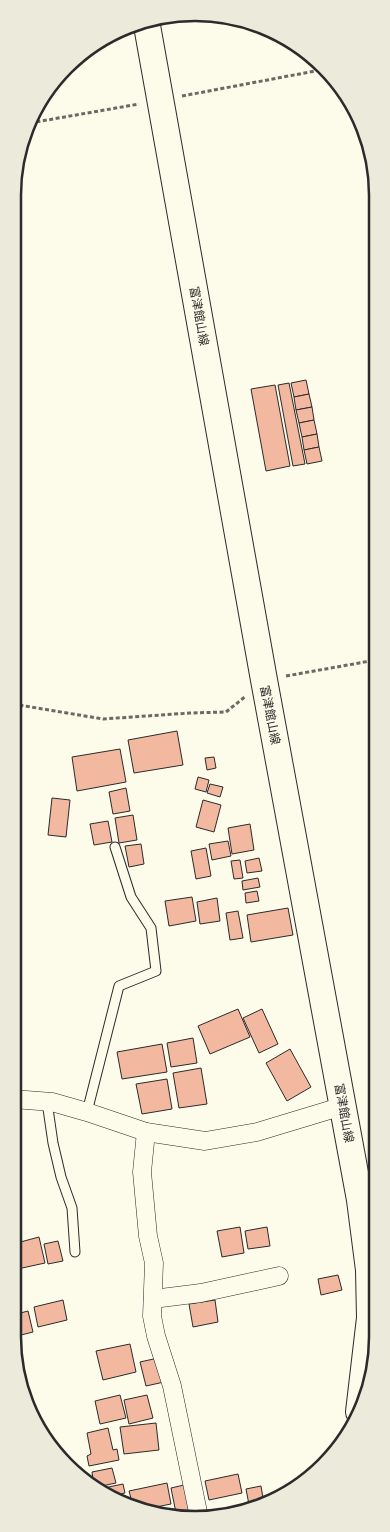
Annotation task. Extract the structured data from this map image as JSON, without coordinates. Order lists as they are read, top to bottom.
{
  "streets": {
    "main road": ["富津館山線"]
  }
}
